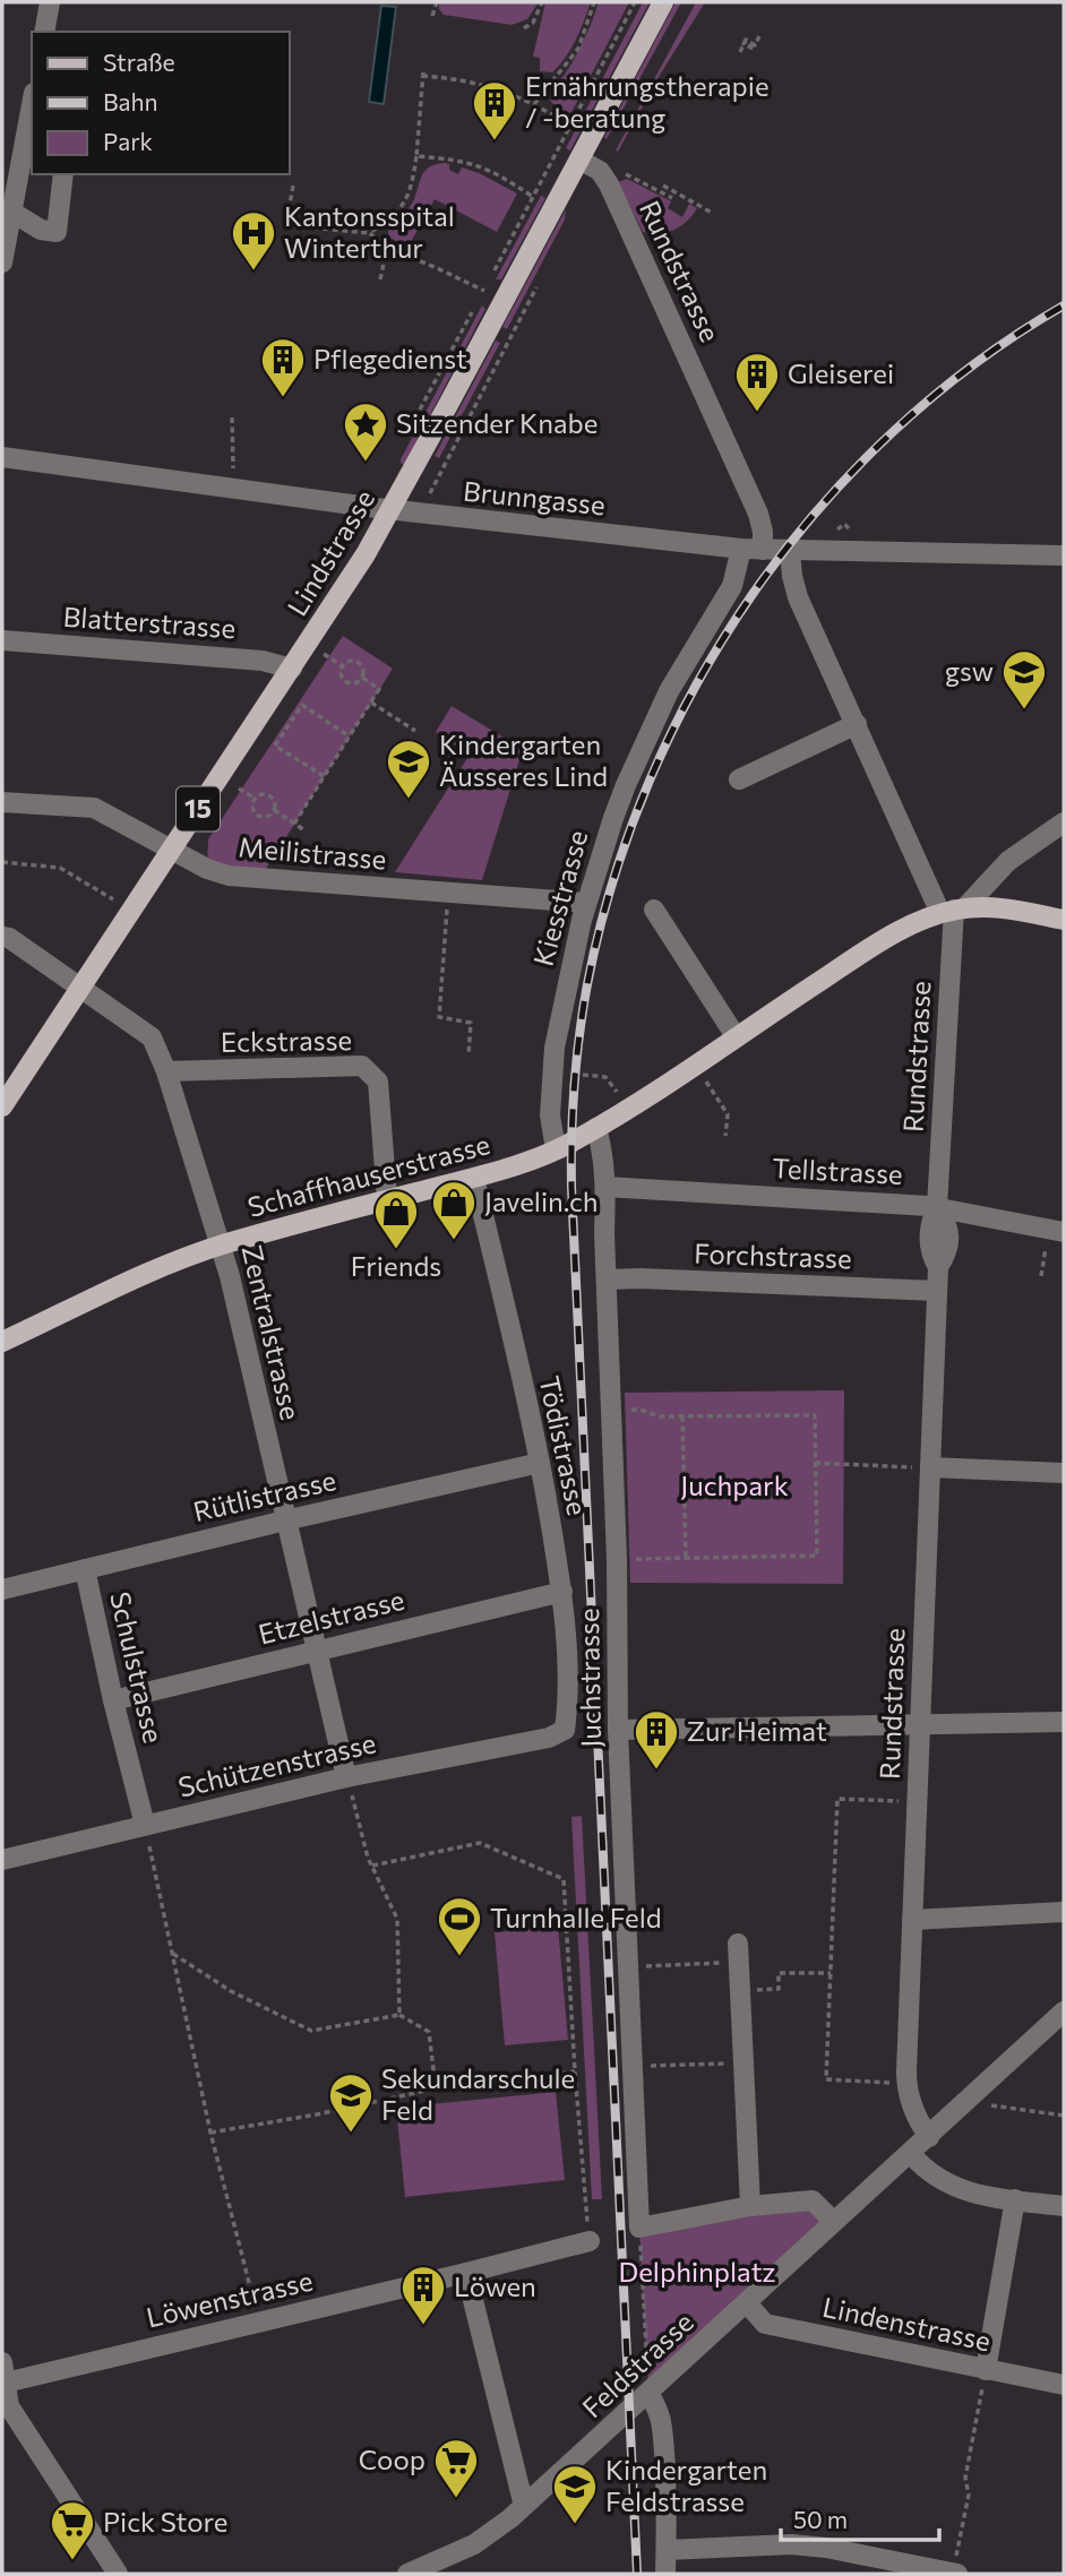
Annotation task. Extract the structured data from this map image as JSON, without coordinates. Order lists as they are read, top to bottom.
{
  "streets": {
    "main road": ["Lindstrasse", "15", "Schaffhauserstrasse"],
    "street": [
      "Rundstrasse",
      "Brunngasse",
      "Blatterstrasse",
      "Meilistrasse",
      "Kiesstrasse",
      "Eckstrasse",
      "Tellstrasse",
      "Forchstrasse",
      "Zentralstrasse",
      "Tödistrasse",
      "Rütlistrasse",
      "Etzelstrasse",
      "Schulstrasse",
      "Juchstrasse",
      "Schützenstrasse",
      "Löwenstrasse",
      "Lindenstrasse",
      "Feldstrasse"
    ]
  },
  "crossings": [
    ["Rundstrasse", "Brunngasse"],
    ["Rundstrasse", "Lindstrasse"],
    ["Rundstrasse", "Tellstrasse"],
    ["Rundstrasse", "Schaffhauserstrasse"],
    ["Rundstrasse", "Forchstrasse"],
    ["Rundstrasse", "Feldstrasse"],
    ["Brunngasse", "Lindstrasse"],
    ["Brunngasse", "Kiesstrasse"],
    ["Lindstrasse", "Blatterstrasse"],
    ["Lindstrasse", "Meilistrasse"],
    ["Lindstrasse", "Zentralstrasse"],
    ["Meilistrasse", "Kiesstrasse"],
    ["Kiesstrasse", "Schaffhauserstrasse"],
    ["Eckstrasse", "Schaffhauserstrasse"],
    ["Eckstrasse", "Zentralstrasse"],
    ["Tellstrasse", "Juchstrasse"],
    ["Schaffhauserstrasse", "Zentralstrasse"],
    ["Schaffhauserstrasse", "Tödistrasse"],
    ["Schaffhauserstrasse", "Juchstrasse"],
    ["Forchstrasse", "Juchstrasse"],
    ["Zentralstrasse", "Rütlistrasse"],
    ["Zentralstrasse", "Etzelstrasse"],
    ["Zentralstrasse", "Schützenstrasse"],
    ["Tödistrasse", "Rütlistrasse"],
    ["Tödistrasse", "Etzelstrasse"],
    ["Tödistrasse", "Schützenstrasse"],
    ["Rütlistrasse", "Schulstrasse"],
    ["Etzelstrasse", "Schulstrasse"],
    ["Schulstrasse", "Schützenstrasse"],
    ["Lindenstrasse", "Feldstrasse"]
  ],
  "parks": ["Juchpark", "Delphinplatz"],
  "places": {
    "building": [
      "Ernährungstherapie / -beratung",
      "Pflegedienst",
      "Gleiserei",
      "Zur Heimat",
      "Löwen"
    ],
    "hospital": ["Kantonsspital Winterthur"],
    "place": ["Sitzender Knabe"],
    "school or university": [
      "gsw",
      "Kindergarten Äusseres Lind",
      "Sekundarschule Feld",
      "Kindergarten Feldstrasse"
    ],
    "shop": ["Javelin.ch", "Friends"],
    "sports": ["Turnhalle Feld"],
    "supermarket": ["Coop", "Pick Store"]
  },
  "legend": ["Straße", "Bahn", "Park"],
  "scale_bar": "50 m"
}
